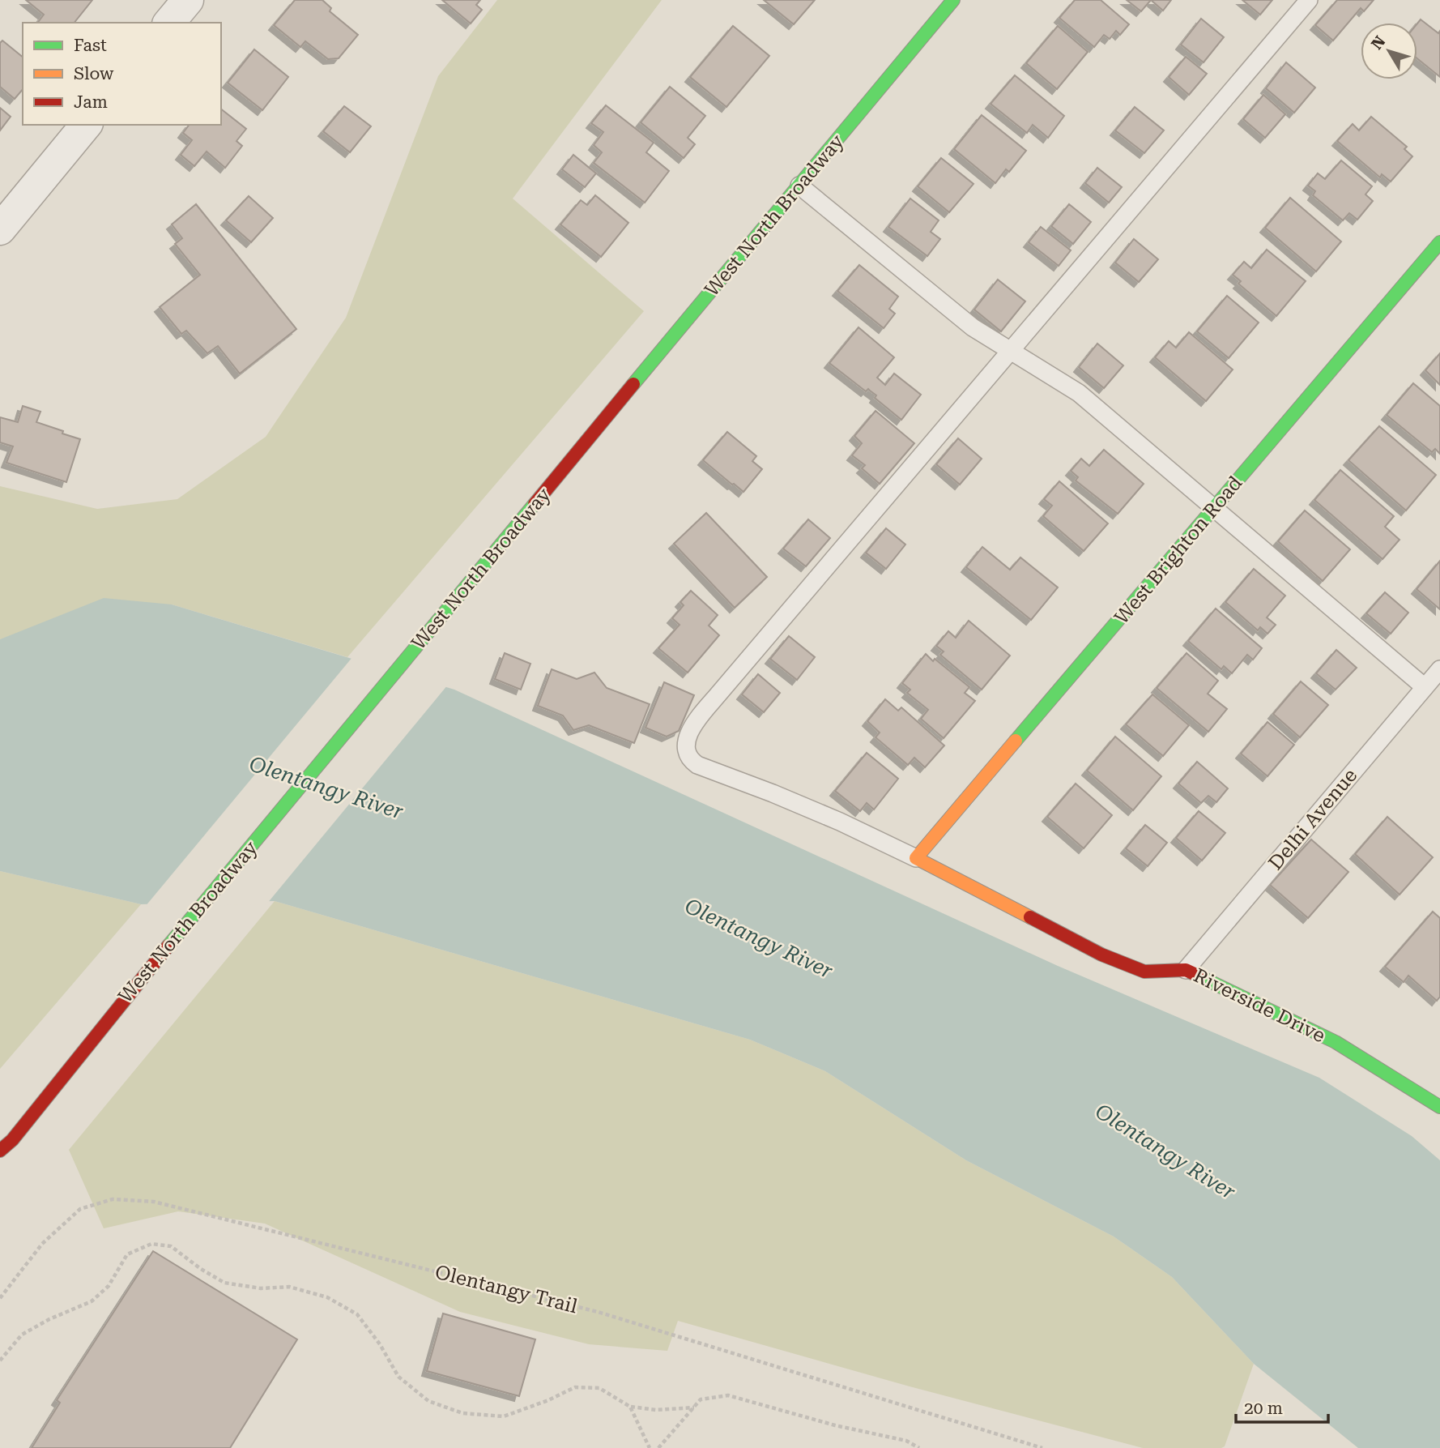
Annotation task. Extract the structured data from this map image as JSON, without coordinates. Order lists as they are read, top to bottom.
{
  "streets": {
    "main road": ["West North Broadway", "West Brighton Road", "Riverside Drive"],
    "lane": ["Delhi Avenue"],
    "path": ["Olentangy Trail"]
  },
  "crossings": [
    ["West Brighton Road", "Riverside Drive"],
    ["Delhi Avenue", "Riverside Drive"]
  ],
  "water": ["Olentangy River"],
  "legend": ["Fast", "Slow", "Jam"],
  "scale_bar": "20 m",
  "north": "top left"
}
